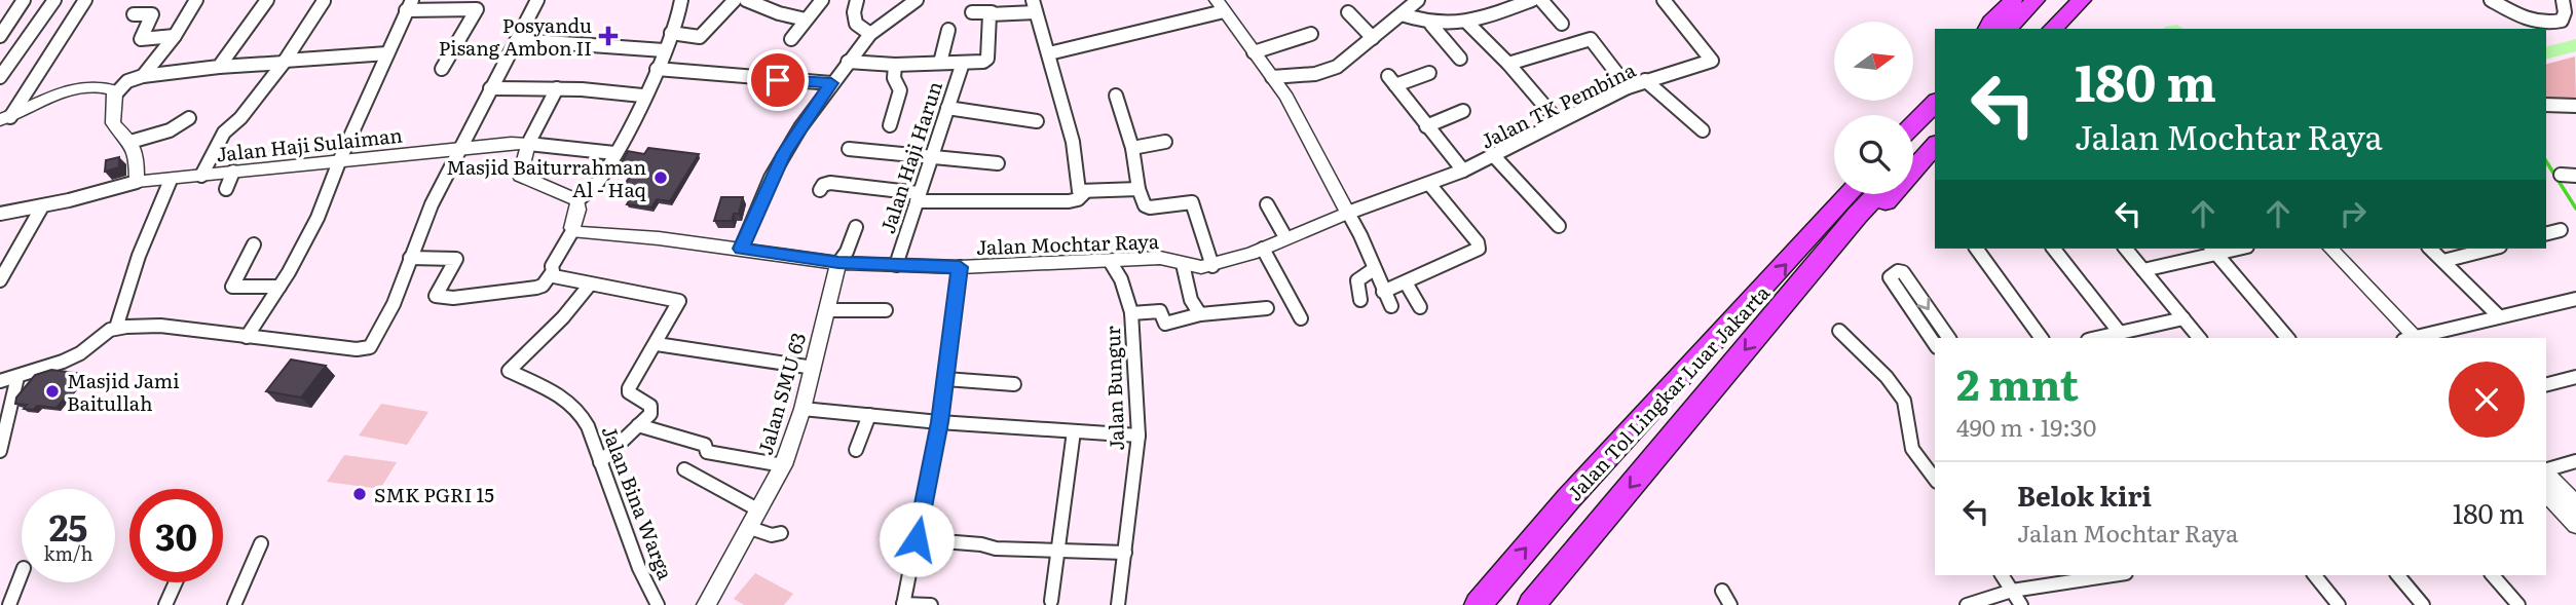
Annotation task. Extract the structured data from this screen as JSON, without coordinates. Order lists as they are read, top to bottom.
{
  "streets": {
    "highway": ["Jalan Tol Lingkar Luar Jakarta"],
    "street": [
      "Jalan TK Pembina",
      "Jalan Haji Sulaiman",
      "Jalan Haji Harun",
      "Jalan Mochtar Raya",
      "Jalan Bungur",
      "Jalan SMU 63",
      "Jalan Bina Warga"
    ]
  },
  "crossings": [
    ["Jalan TK Pembina", "Jalan Mochtar Raya"],
    ["Jalan Haji Harun", "Jalan Mochtar Raya"],
    ["Jalan Mochtar Raya", "Jalan Bungur"],
    ["Jalan Mochtar Raya", "Jalan SMU 63"]
  ],
  "places": {
    "health": ["Posyandu Pisang Ambon II"],
    "other": ["Masjid Baiturrahman Al - Haq", "Masjid Jami Baitullah", "SMK PGRI 15"]
  },
  "north": "right",
  "page": {
    "turn": ["180 m", "Jalan Mochtar Raya"],
    "heading": ["2 mnt", "490 m · 19:30"],
    "list": [
      {
        "name": "Belok kiri",
        "note": "Jalan Mochtar Raya",
        "value": "180 m"
      }
    ],
    "speed": "25 km/h",
    "limit": "30"
  }
}
